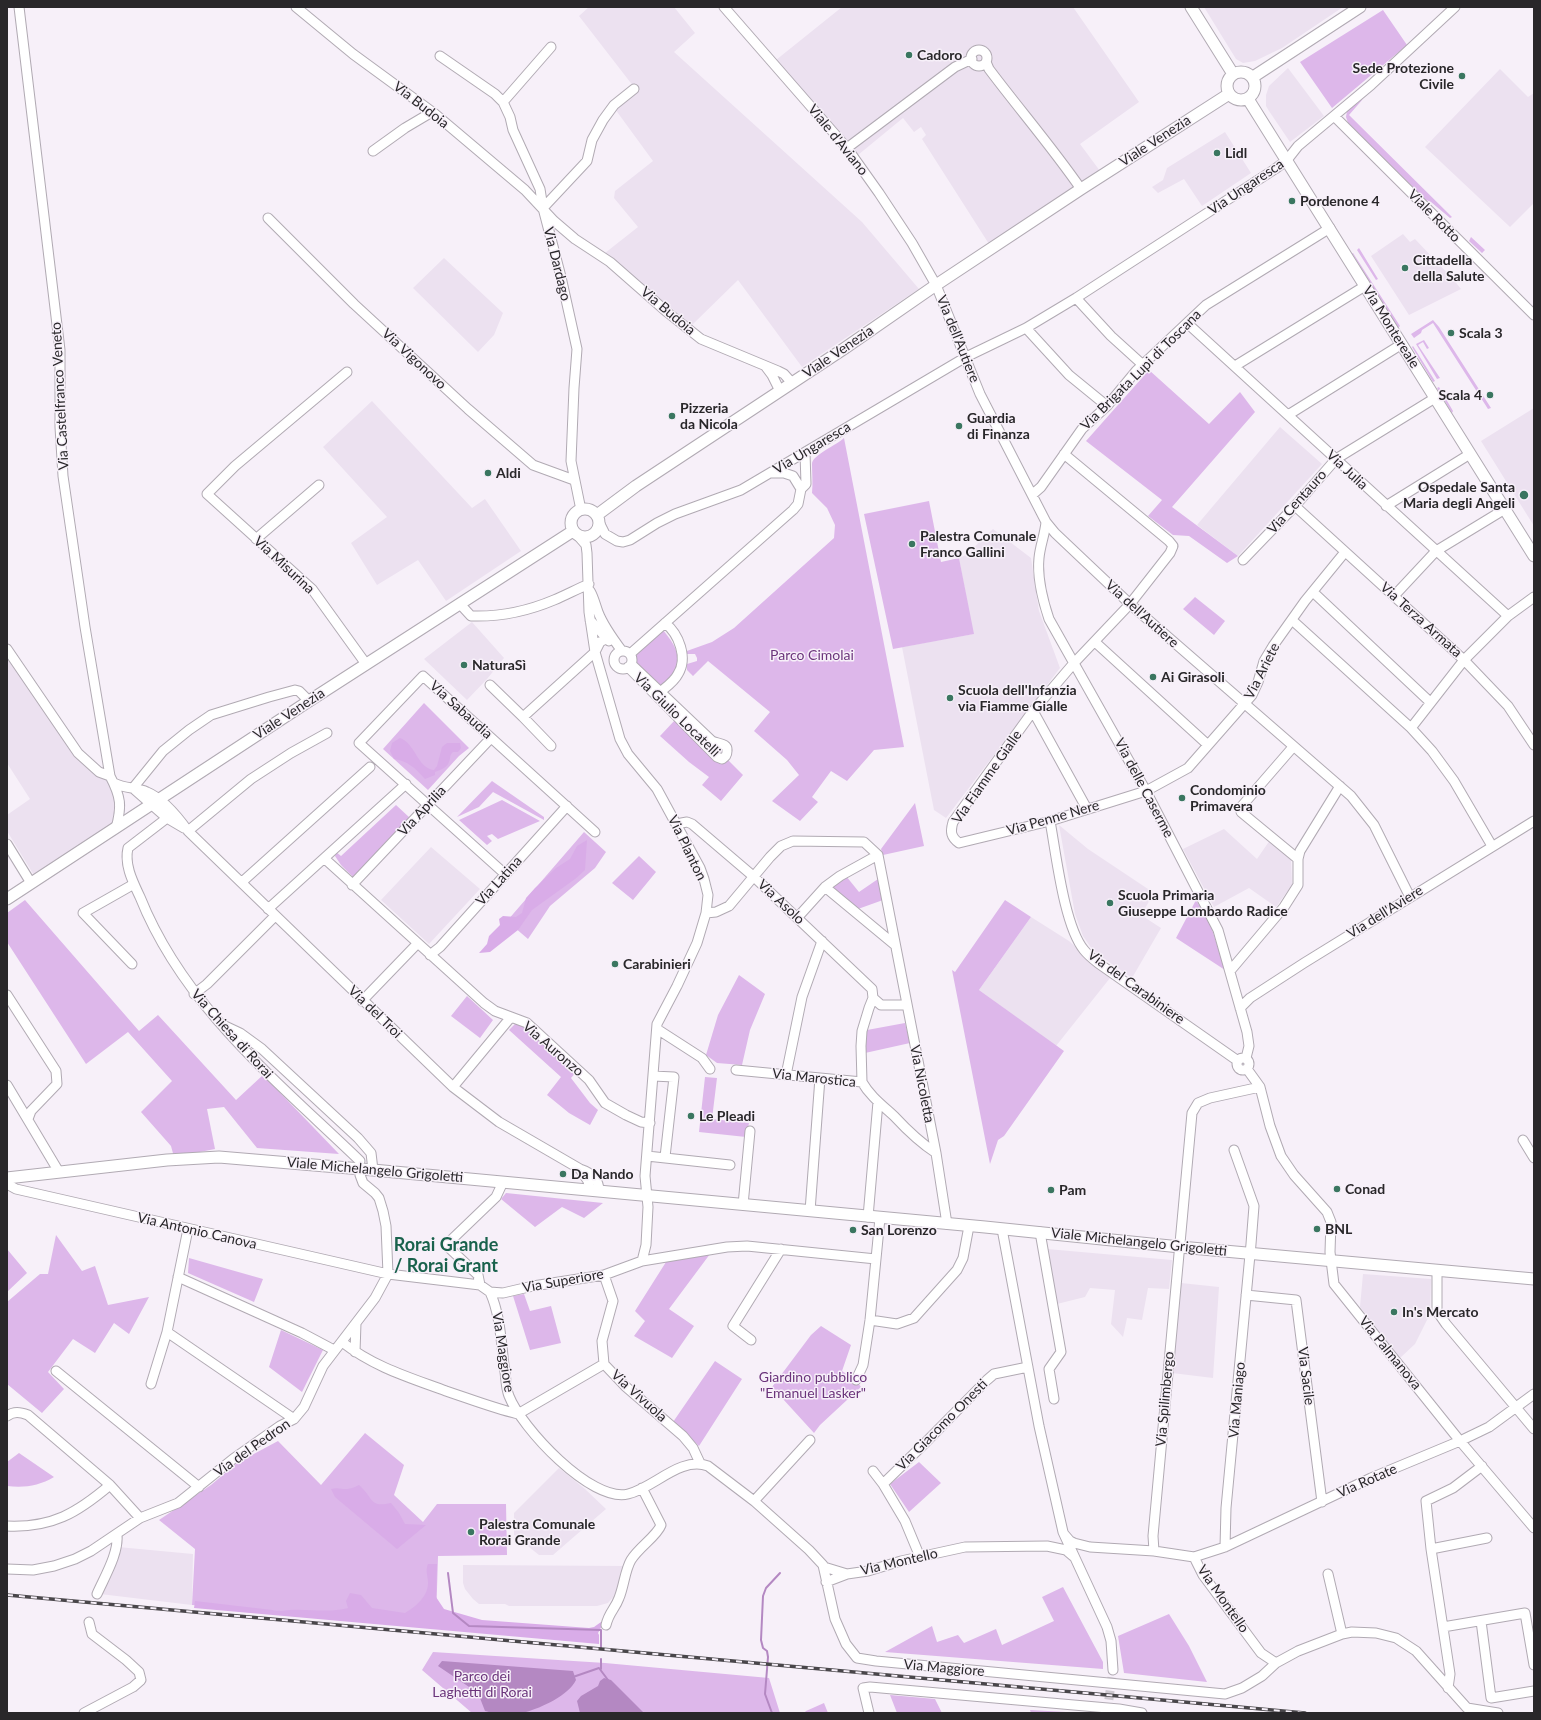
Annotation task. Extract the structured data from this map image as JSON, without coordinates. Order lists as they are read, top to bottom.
{
  "streets": {
    "main road": ["Viale Venezia", "Via Montereale", "Viale Michelangelo Grigoletti"],
    "street": [
      "Via Budoia",
      "Viale d'Aviano",
      "Via Ungaresca",
      "Viale Rotto",
      "Via Dardago",
      "Via dell'Autiere",
      "Via Vigonovo",
      "Via Brigata Lupi di Toscana",
      "Via Castelfranco Veneto",
      "Via Julia",
      "Via Centauro",
      "Via Misurina",
      "Via Terza Armata",
      "Via Ariete",
      "Via Sabaudia",
      "Via Giulio Locatelli",
      "Via Fiamme Gialle",
      "Via delle Caserme",
      "Via Aprilia",
      "Via Penne Nere",
      "Via Planton",
      "Via Latina",
      "Via Asolo",
      "Via dell'Aviere",
      "Via del Carabiniere",
      "Via del Troi",
      "Via Chiesa di Rorai",
      "Via Auronzo",
      "Via Marostica",
      "Via Nicoletta",
      "Via Antonio Canova",
      "Via Superiore",
      "Via Maggiore",
      "Via Palmanova",
      "Via Sacile",
      "Via Vivuola",
      "Via Spilimbergo",
      "Via Maniago",
      "Via Giacomo Onesti",
      "Via del Pedron",
      "Via Rotate",
      "Via Montello"
    ]
  },
  "crossings": [
    ["Via Budoia", "Viale Venezia"],
    ["Via Budoia", "Via Dardago"],
    ["Viale d'Aviano", "Viale Venezia"],
    ["Viale d'Aviano", "Via dell'Autiere"],
    ["Viale Venezia", "Via Ungaresca"],
    ["Viale Venezia", "Via Dardago"],
    ["Viale Venezia", "Via Montereale"],
    ["Viale Venezia", "Via dell'Autiere"],
    ["Viale Venezia", "Via Castelfranco Veneto"],
    ["Viale Venezia", "Via Misurina"],
    ["Viale Venezia", "Via Planton"],
    ["Viale Venezia", "Via del Troi"],
    ["Via Ungaresca", "Viale Rotto"],
    ["Via Ungaresca", "Via Dardago"],
    ["Via Ungaresca", "Via Montereale"],
    ["Via Ungaresca", "Via dell'Autiere"],
    ["Via Ungaresca", "Via Giulio Locatelli"],
    ["Via Ungaresca", "Via Planton"],
    ["Via Dardago", "Via Vigonovo"],
    ["Via Dardago", "Via Planton"],
    ["Via Montereale", "Via Brigata Lupi di Toscana"],
    ["Via Montereale", "Via Centauro"],
    ["Via dell'Autiere", "Via Brigata Lupi di Toscana"],
    ["Via dell'Autiere", "Via Ariete"],
    ["Via dell'Autiere", "Via Fiamme Gialle"],
    ["Via dell'Autiere", "Via delle Caserme"],
    ["Via dell'Autiere", "Via dell'Aviere"],
    ["Via Brigata Lupi di Toscana", "Via Julia"],
    ["Via Brigata Lupi di Toscana", "Via Fiamme Gialle"],
    ["Via Julia", "Via Centauro"],
    ["Via Centauro", "Via Terza Armata"],
    ["Via Terza Armata", "Via Ariete"],
    ["Via Ariete", "Via delle Caserme"],
    ["Via Ariete", "Via Penne Nere"],
    ["Via Sabaudia", "Via Aprilia"],
    ["Via Sabaudia", "Via Latina"],
    ["Via Giulio Locatelli", "Via Planton"],
    ["Via Fiamme Gialle", "Via delle Caserme"],
    ["Via Fiamme Gialle", "Via Penne Nere"],
    ["Via delle Caserme", "Via Penne Nere"],
    ["Via delle Caserme", "Via dell'Aviere"],
    ["Via delle Caserme", "Via del Carabiniere"],
    ["Via Aprilia", "Via Auronzo"],
    ["Via Penne Nere", "Via del Carabiniere"],
    ["Via Planton", "Via Asolo"],
    ["Via Planton", "Via Auronzo"],
    ["Via Planton", "Viale Michelangelo Grigoletti"],
    ["Via Latina", "Via Auronzo"],
    ["Via del Troi", "Via Chiesa di Rorai"],
    ["Via del Troi", "Viale Michelangelo Grigoletti"],
    ["Via Marostica", "Via Nicoletta"],
    ["Via Nicoletta", "Viale Michelangelo Grigoletti"],
    ["Viale Michelangelo Grigoletti", "Via Palmanova"],
    ["Viale Michelangelo Grigoletti", "Via Spilimbergo"],
    ["Viale Michelangelo Grigoletti", "Via Maniago"],
    ["Via Antonio Canova", "Via del Pedron"],
    ["Via Superiore", "Via Maggiore"],
    ["Via Superiore", "Via Vivuola"],
    ["Via Maggiore", "Via Vivuola"],
    ["Via Maggiore", "Via Montello"],
    ["Via Palmanova", "Via Rotate"],
    ["Via Sacile", "Via Maniago"],
    ["Via Sacile", "Via Rotate"],
    ["Via Spilimbergo", "Via Montello"],
    ["Via Maniago", "Via Rotate"],
    ["Via Rotate", "Via Montello"]
  ],
  "districts": ["Rorai Grande / Rorai Grant"],
  "parks": ["Parco Cimolai", "Giardino pubblico \"Emanuel Lasker\"", "Parco dei Laghetti di Rorai"],
  "places": [
    "Cadoro",
    "Sede Protezione Civile",
    "Lidl",
    "Pordenone 4",
    "Cittadella della Salute",
    "Scala 3",
    "Scala 4",
    "Pizzeria da Nicola",
    "Guardia di Finanza",
    "Aldi",
    "Ospedale Santa Maria degli Angeli",
    "Palestra Comunale Franco Gallini",
    "NaturaSì",
    "Ai Girasoli",
    "Scuola dell'Infanzia via Fiamme Gialle",
    "Condominio Primavera",
    "Scuola Primaria Giuseppe Lombardo Radice",
    "Carabinieri",
    "Le Pleadi",
    "Da Nando",
    "Conad",
    "Pam",
    "BNL",
    "San Lorenzo",
    "In's Mercato",
    "Palestra Comunale Rorai Grande"
  ]
}
